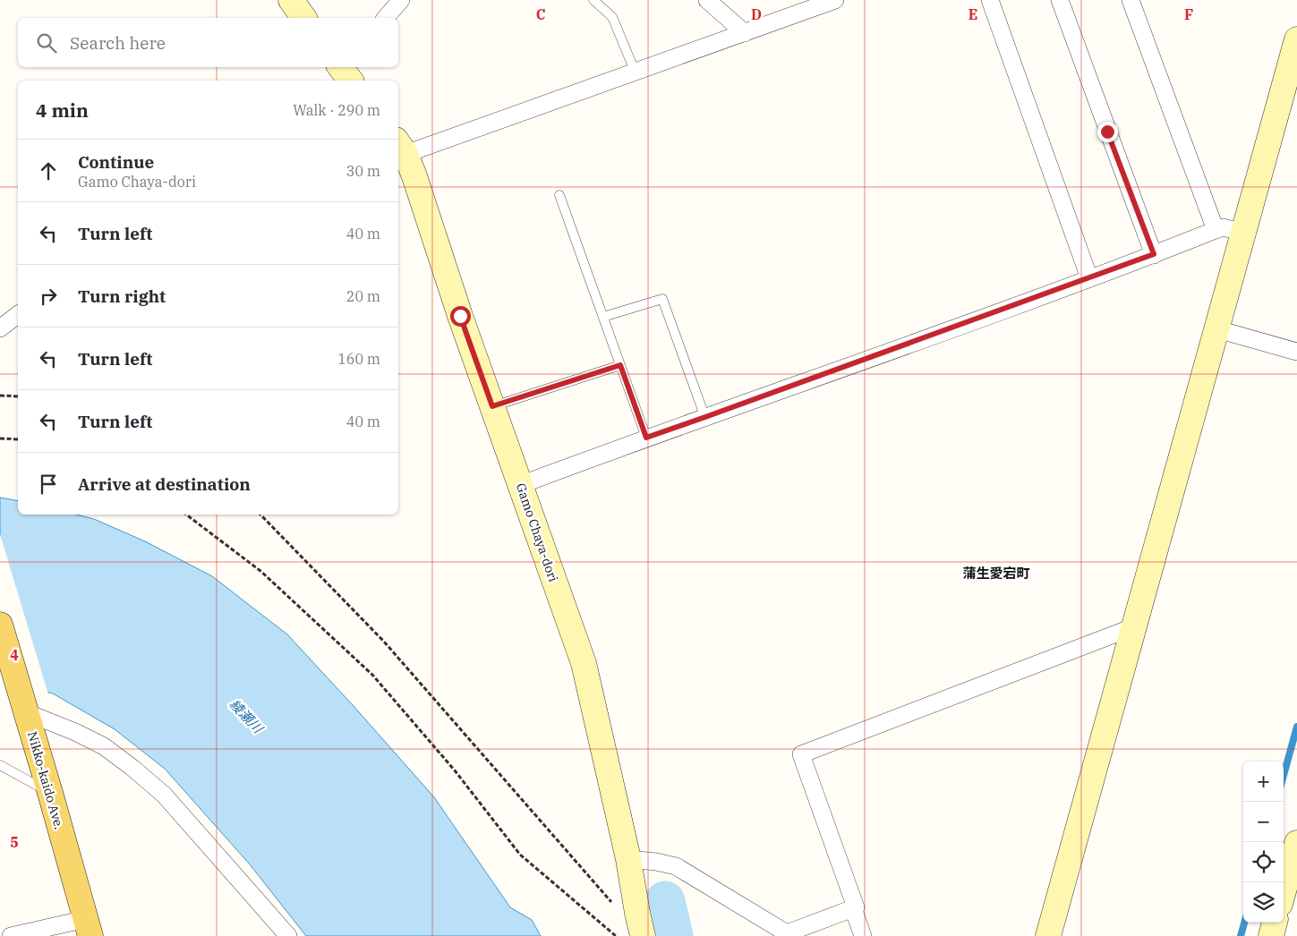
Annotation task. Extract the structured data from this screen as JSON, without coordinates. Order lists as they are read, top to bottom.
{
  "streets": {
    "main road": ["Nikko-kaido Ave."],
    "street": ["Gamo Chaya-dori"]
  },
  "districts": ["蒲生愛宕町"],
  "water": ["綾瀬川"],
  "page": {
    "search": "Search here",
    "heading": ["4 min", "Walk · 290 m"],
    "list": [
      ["Continue", "Gamo Chaya-dori", "30 m"],
      ["Turn left", "40 m"],
      ["Turn right", "20 m"],
      ["Turn left", "160 m"],
      ["Turn left", "40 m"],
      "Arrive at destination"
    ],
    "map_buttons": ["+", "−"]
  },
  "grid": {
    "columns": [
      "C",
      "D",
      "E",
      "F"
    ],
    "rows": ["4", "5"]
  }
}
